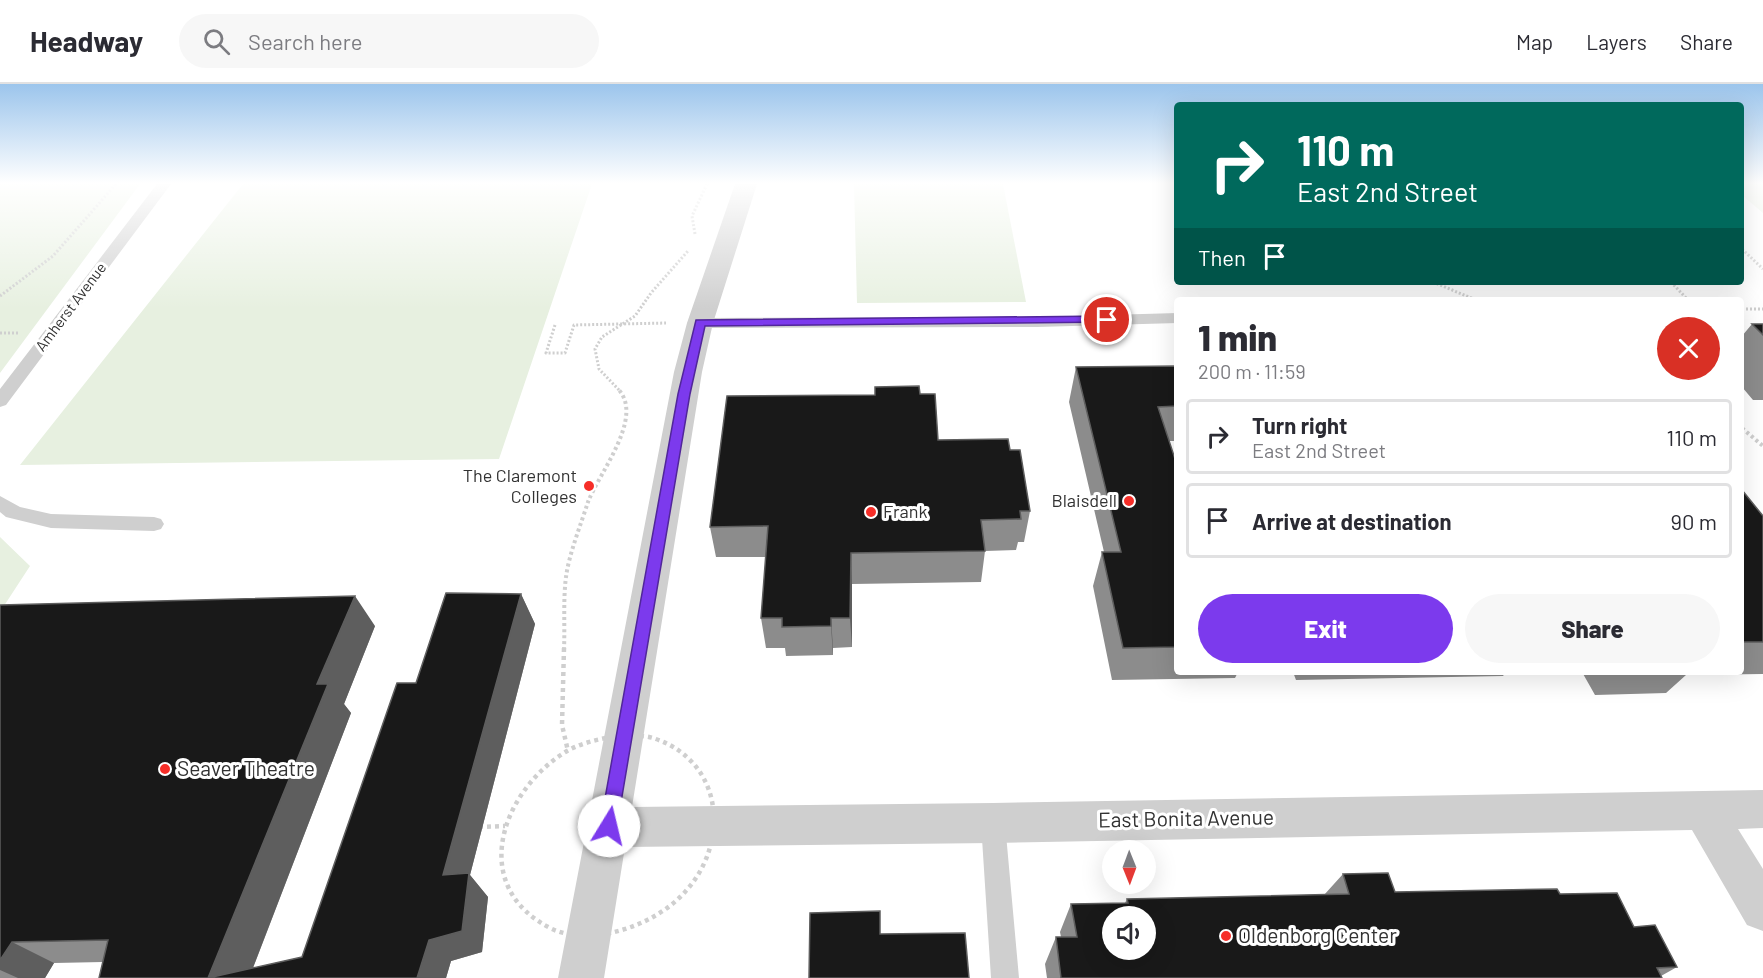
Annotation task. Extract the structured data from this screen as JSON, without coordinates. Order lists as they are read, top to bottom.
{
  "streets": {
    "street": ["East Bonita Avenue"],
    "lane": ["Amherst Avenue"]
  },
  "places": [
    "The Claremont Colleges",
    "Blaisdell",
    "Frank",
    "Seaver Theatre",
    "Oldenborg Center"
  ],
  "north": "bottom",
  "page": {
    "header": "Headway",
    "search": "Search here",
    "nav": ["Map", "Layers", "Share"],
    "turn": ["110 m", "East 2nd Street"],
    "then": "Then",
    "heading": ["1 min", "200 m · 11:59"],
    "list": [
      {
        "name": "Turn right",
        "note": "East 2nd Street",
        "value": "110 m"
      },
      {
        "name": "Arrive at destination",
        "value": "90 m"
      }
    ],
    "buttons": ["Exit", "Share"]
  }
}
